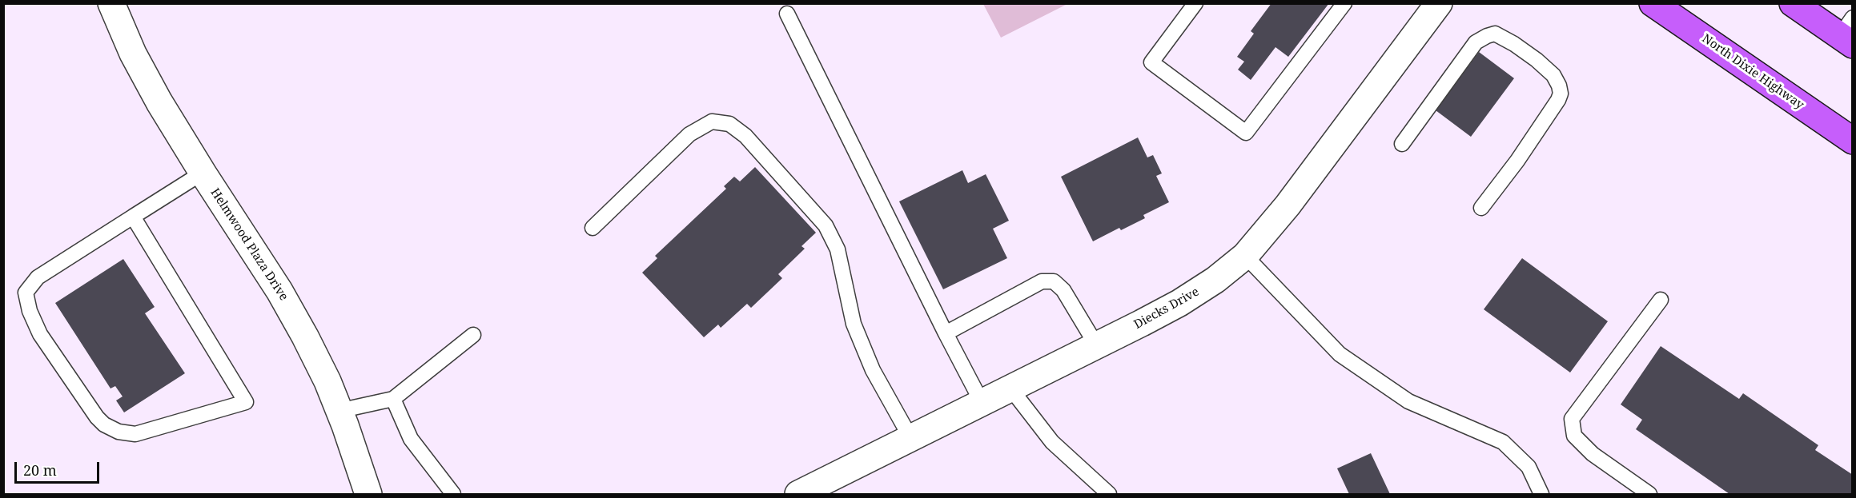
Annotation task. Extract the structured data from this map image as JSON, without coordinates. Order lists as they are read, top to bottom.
{
  "streets": {
    "main road": ["North Dixie Highway"],
    "street": ["Helmwood Plaza Drive", "Diecks Drive"]
  },
  "scale_bar": "20 m"
}
